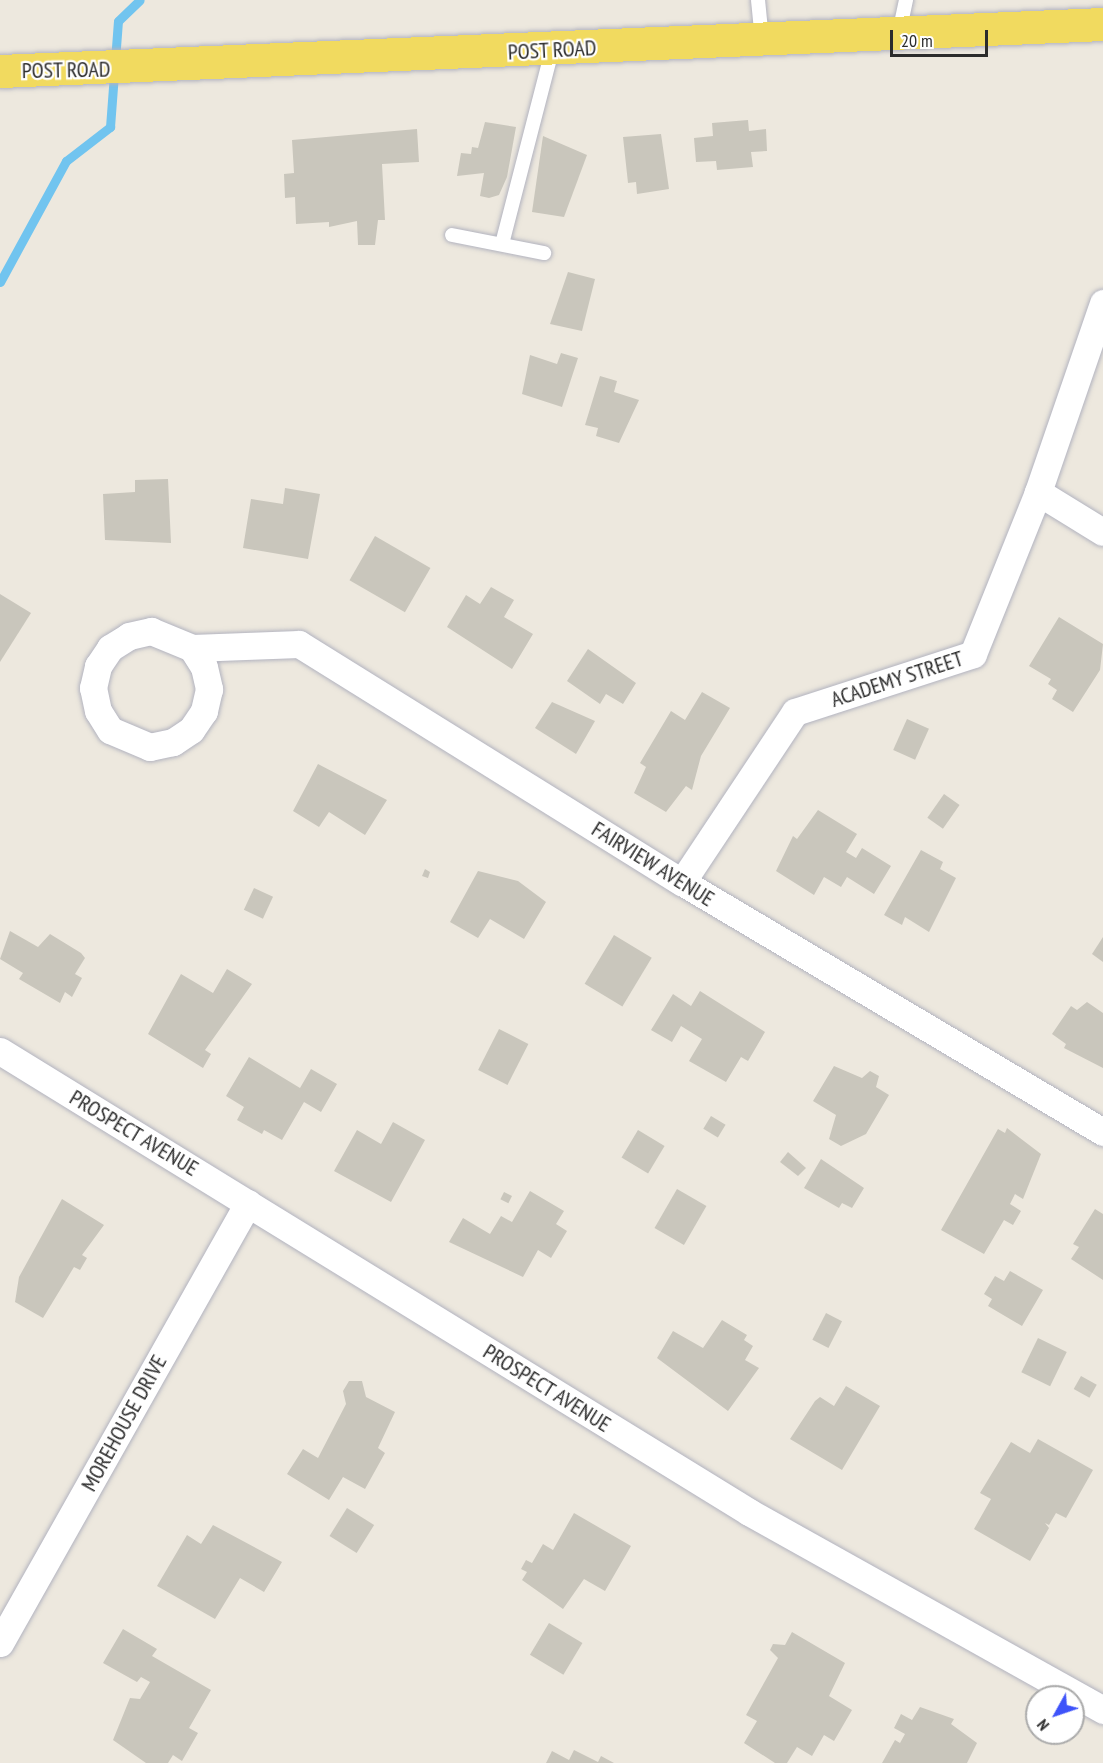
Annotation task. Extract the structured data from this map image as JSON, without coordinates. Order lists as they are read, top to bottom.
{
  "streets": {
    "main road": ["POST ROAD"],
    "street": [
      "ACADEMY STREET",
      "FAIRVIEW AVENUE",
      "PROSPECT AVENUE",
      "MOREHOUSE DRIVE"
    ]
  },
  "crossings": [
    ["ACADEMY STREET", "FAIRVIEW AVENUE"],
    ["PROSPECT AVENUE", "MOREHOUSE DRIVE"]
  ],
  "scale_bar": "20 m",
  "north": "bottom left"
}
